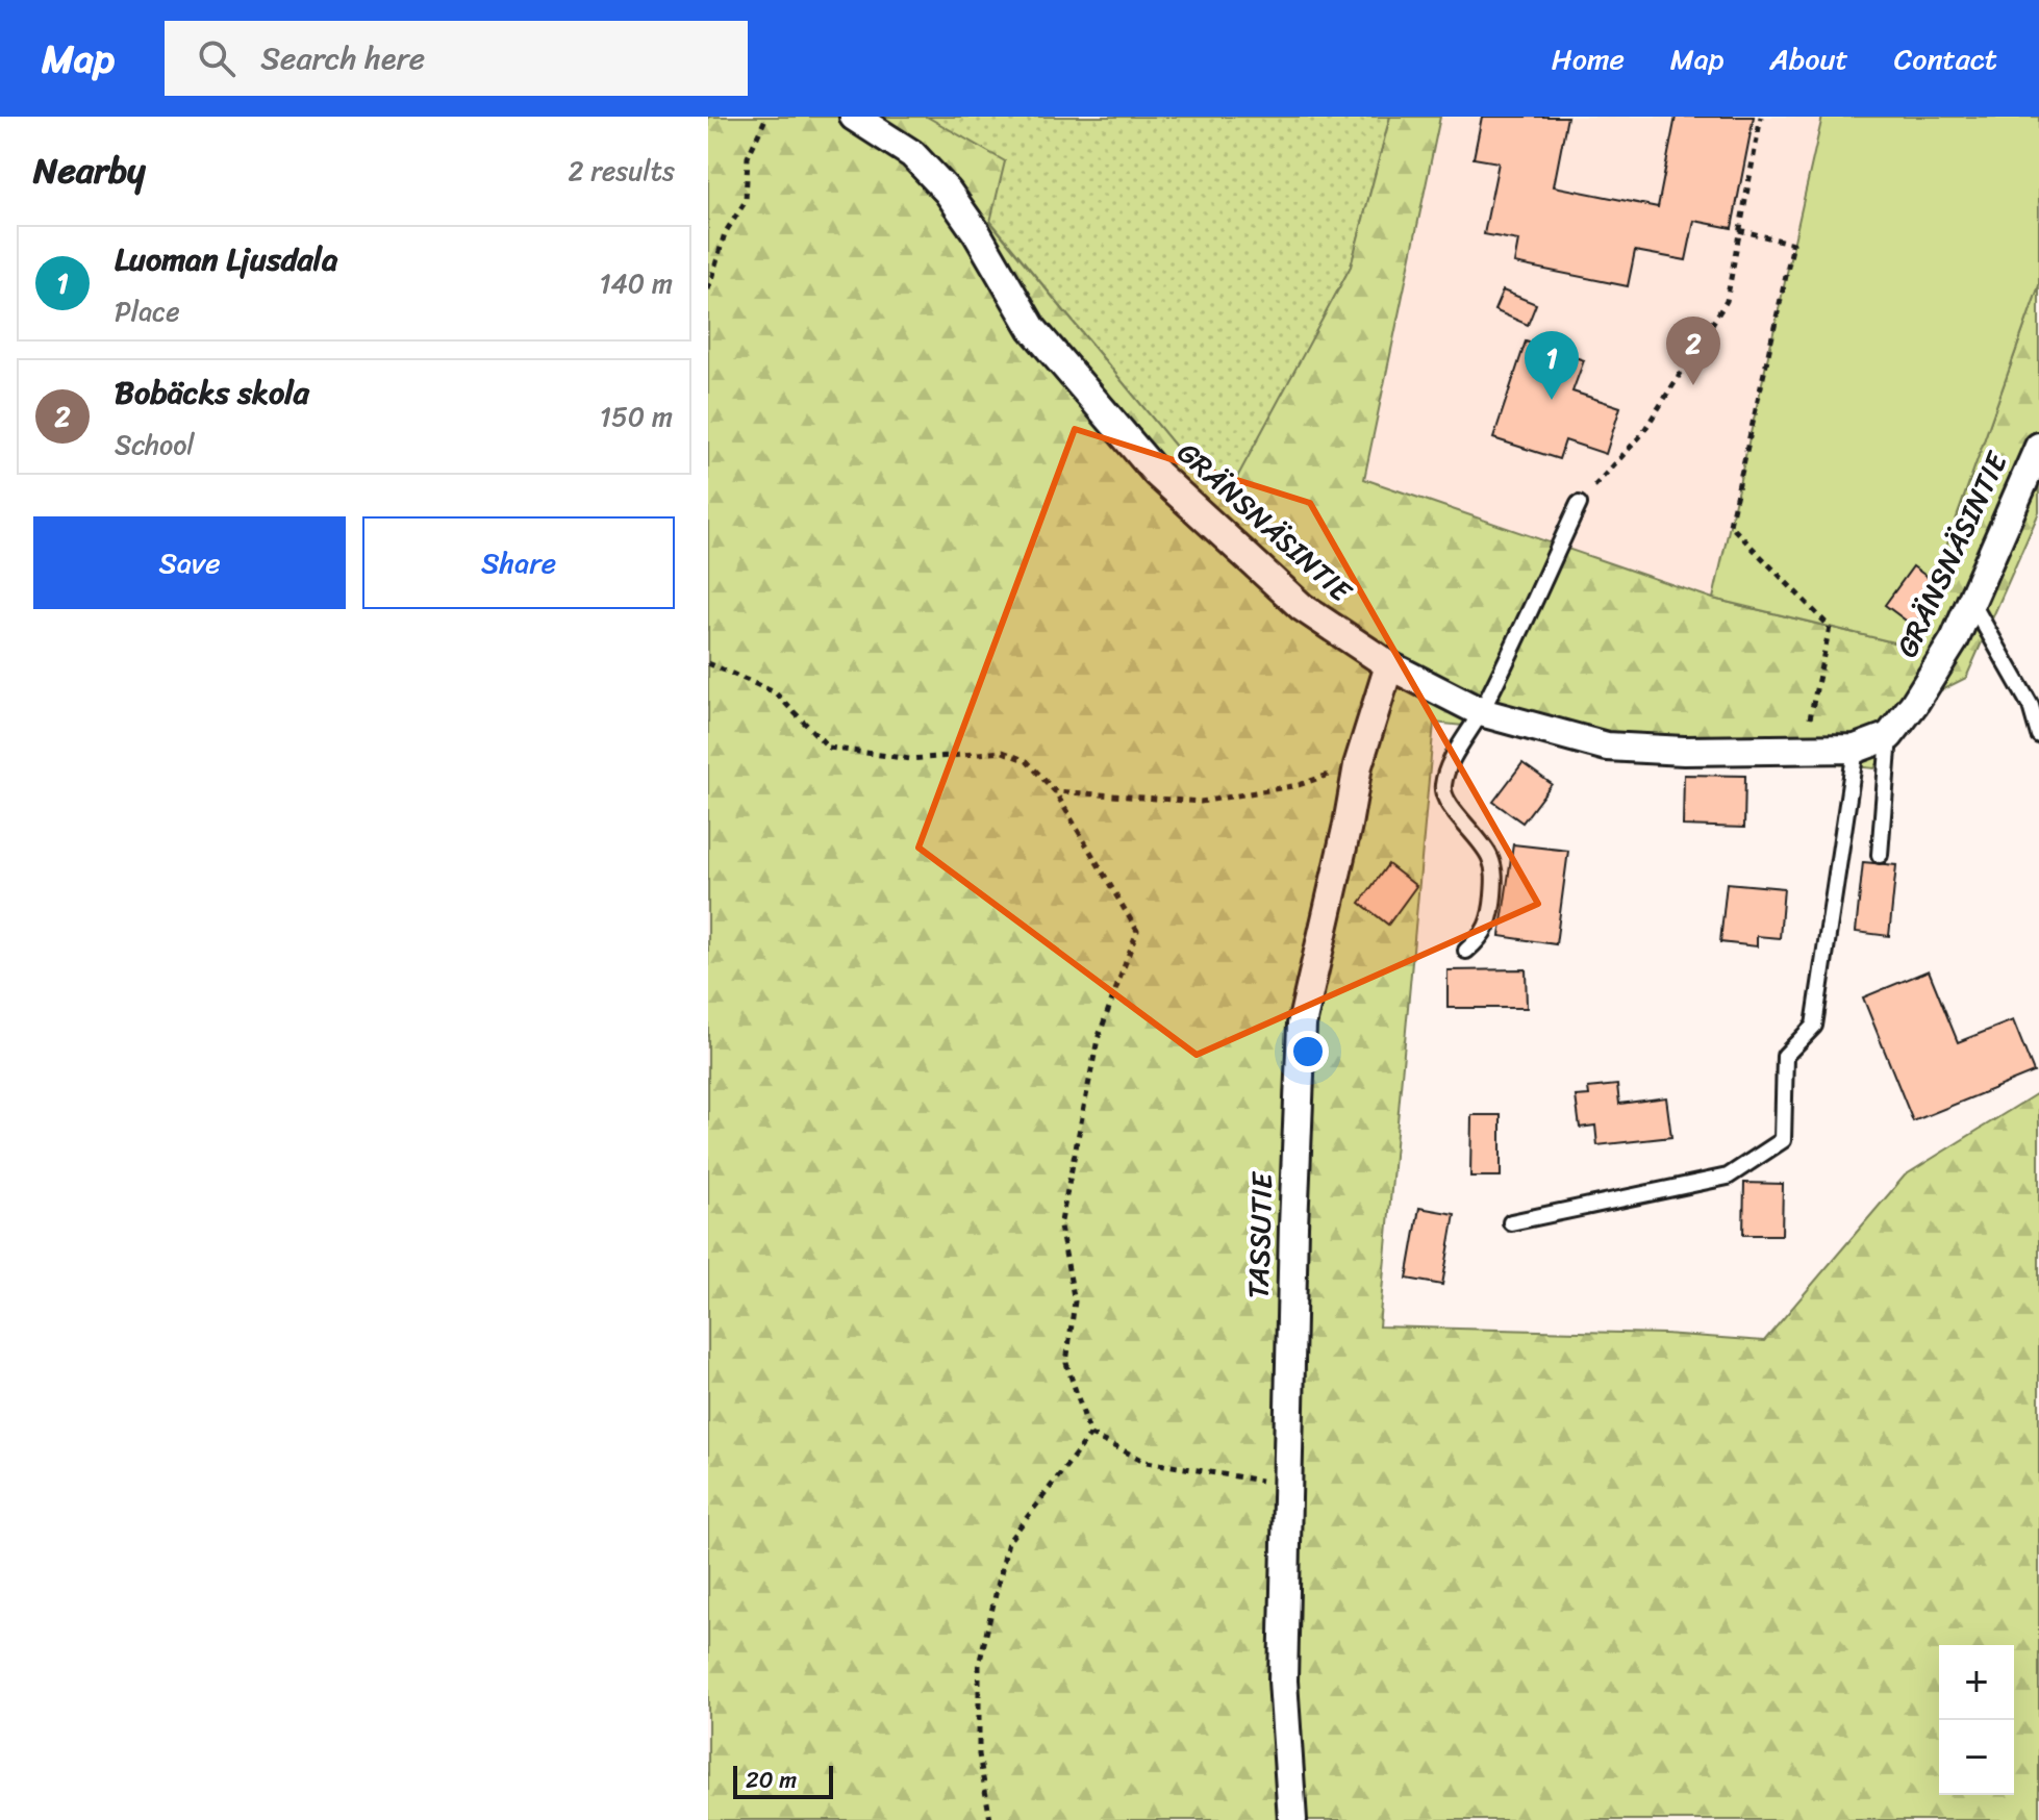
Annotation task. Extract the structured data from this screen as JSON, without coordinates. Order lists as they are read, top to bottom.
{
  "streets": {
    "street": ["GRÄNSNÄSINTIE", "TASSUTIE"]
  },
  "crossings": [
    ["GRÄNSNÄSINTIE", "TASSUTIE"]
  ],
  "scale_bar": "20 m",
  "page": {
    "header": "Map",
    "search": "Search here",
    "nav": [
      "Home",
      "Map",
      "About",
      "Contact"
    ],
    "heading": ["Nearby", "2 results"],
    "list": [
      {
        "mark": "1",
        "name": "Luoman Ljusdala",
        "note": "Place",
        "value": "140 m"
      },
      {
        "mark": "2",
        "name": "Bobäcks skola",
        "note": "School",
        "value": "150 m"
      }
    ],
    "pins": ["2", "1"],
    "buttons": ["Save", "Share"],
    "map_buttons": ["+", "−"],
    "scale": "20 m"
  }
}
